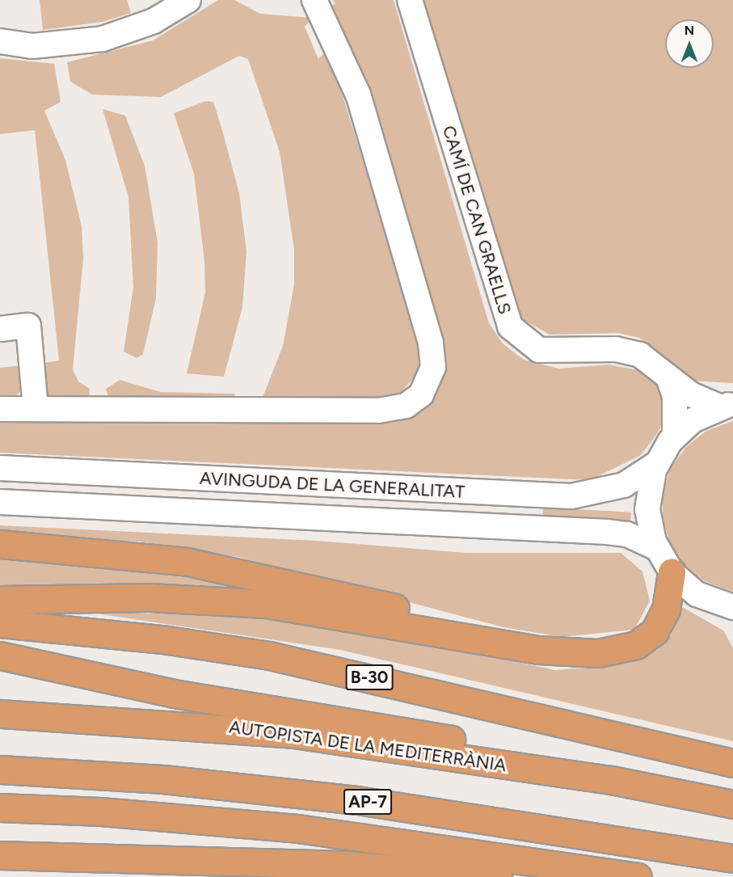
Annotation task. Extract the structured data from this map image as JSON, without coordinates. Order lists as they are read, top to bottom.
{
  "streets": {
    "highway": ["B-30", "AUTOPISTA DE LA MEDITERRÀNIA", "AP-7"],
    "street": ["CAMÍ DE CAN GRAELLS", "AVINGUDA DE LA GENERALITAT"]
  },
  "north": "top"
}
